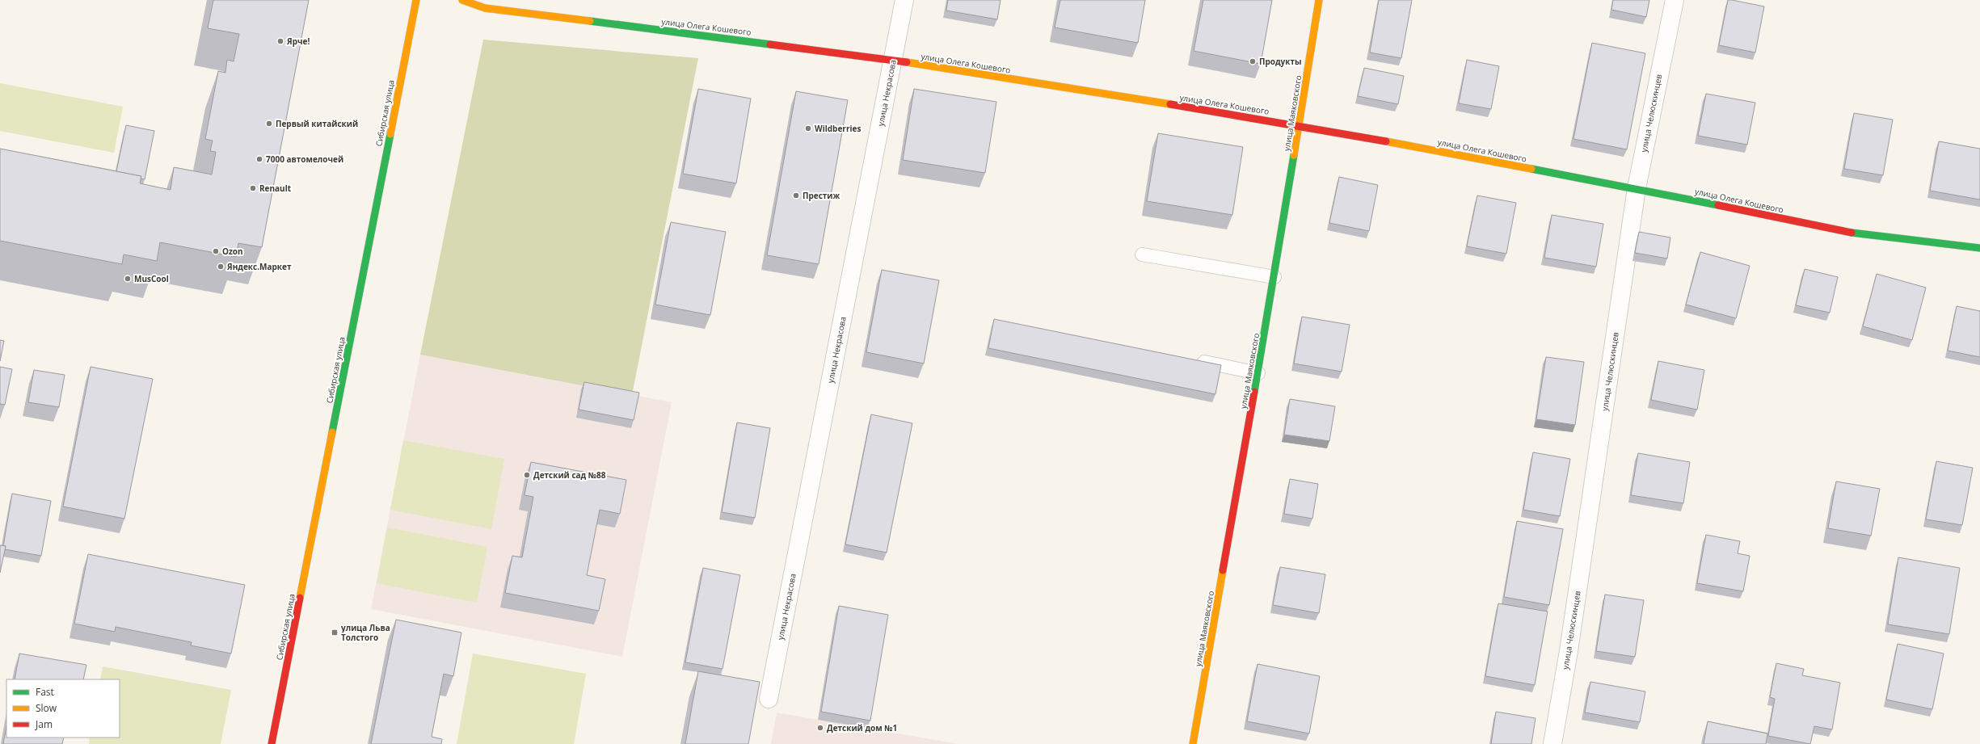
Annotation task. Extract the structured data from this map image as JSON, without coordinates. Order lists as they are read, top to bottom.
{
  "streets": {
    "street": [
      "улица Олега Кошевого",
      "улица Некрасова",
      "Сибирская улица",
      "улица Маяковского",
      "улица Челюскинцев"
    ]
  },
  "crossings": [
    ["улица Олега Кошевого", "улица Некрасова"],
    ["улица Олега Кошевого", "улица Маяковского"],
    ["улица Олега Кошевого", "улица Челюскинцев"]
  ],
  "places": {
    "other": [
      "Ярче!",
      "Продукты",
      "Первый китайский",
      "Wildberries",
      "7000 автомелочей",
      "Renault",
      "Престиж",
      "Ozon",
      "Яндекс.Маркет",
      "MusCool",
      "Детский сад №88",
      "Детский дом №1"
    ],
    "transit": ["улица Льва Толстого"]
  },
  "legend": ["Fast", "Slow", "Jam"]
}
